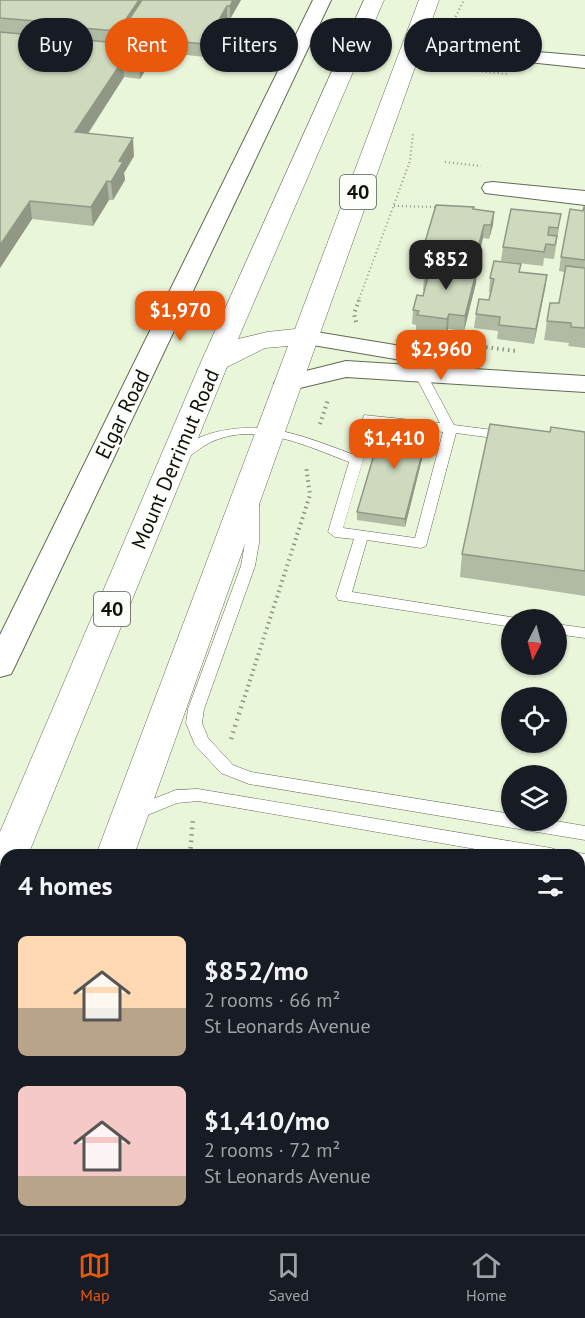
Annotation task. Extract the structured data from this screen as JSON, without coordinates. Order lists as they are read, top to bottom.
{
  "streets": {
    "main road": ["40", "Mount Derrimut Road"],
    "street": ["Elgar Road"]
  },
  "north": "bottom",
  "page": {
    "chip": [
      "Buy",
      "Rent",
      "Filters",
      "New",
      "Apartment"
    ],
    "price": [
      "$852",
      "$1,970",
      "$2,960",
      "$1,410"
    ],
    "heading": "4 homes",
    "list": [
      {
        "name": "$852/mo",
        "note": "2 rooms · 66 m² · St Leonards Avenue"
      },
      {
        "name": "$1,410/mo",
        "note": "2 rooms · 72 m² · St Leonards Avenue"
      }
    ],
    "tabs": ["Map", "Saved", "Home"]
  }
}
